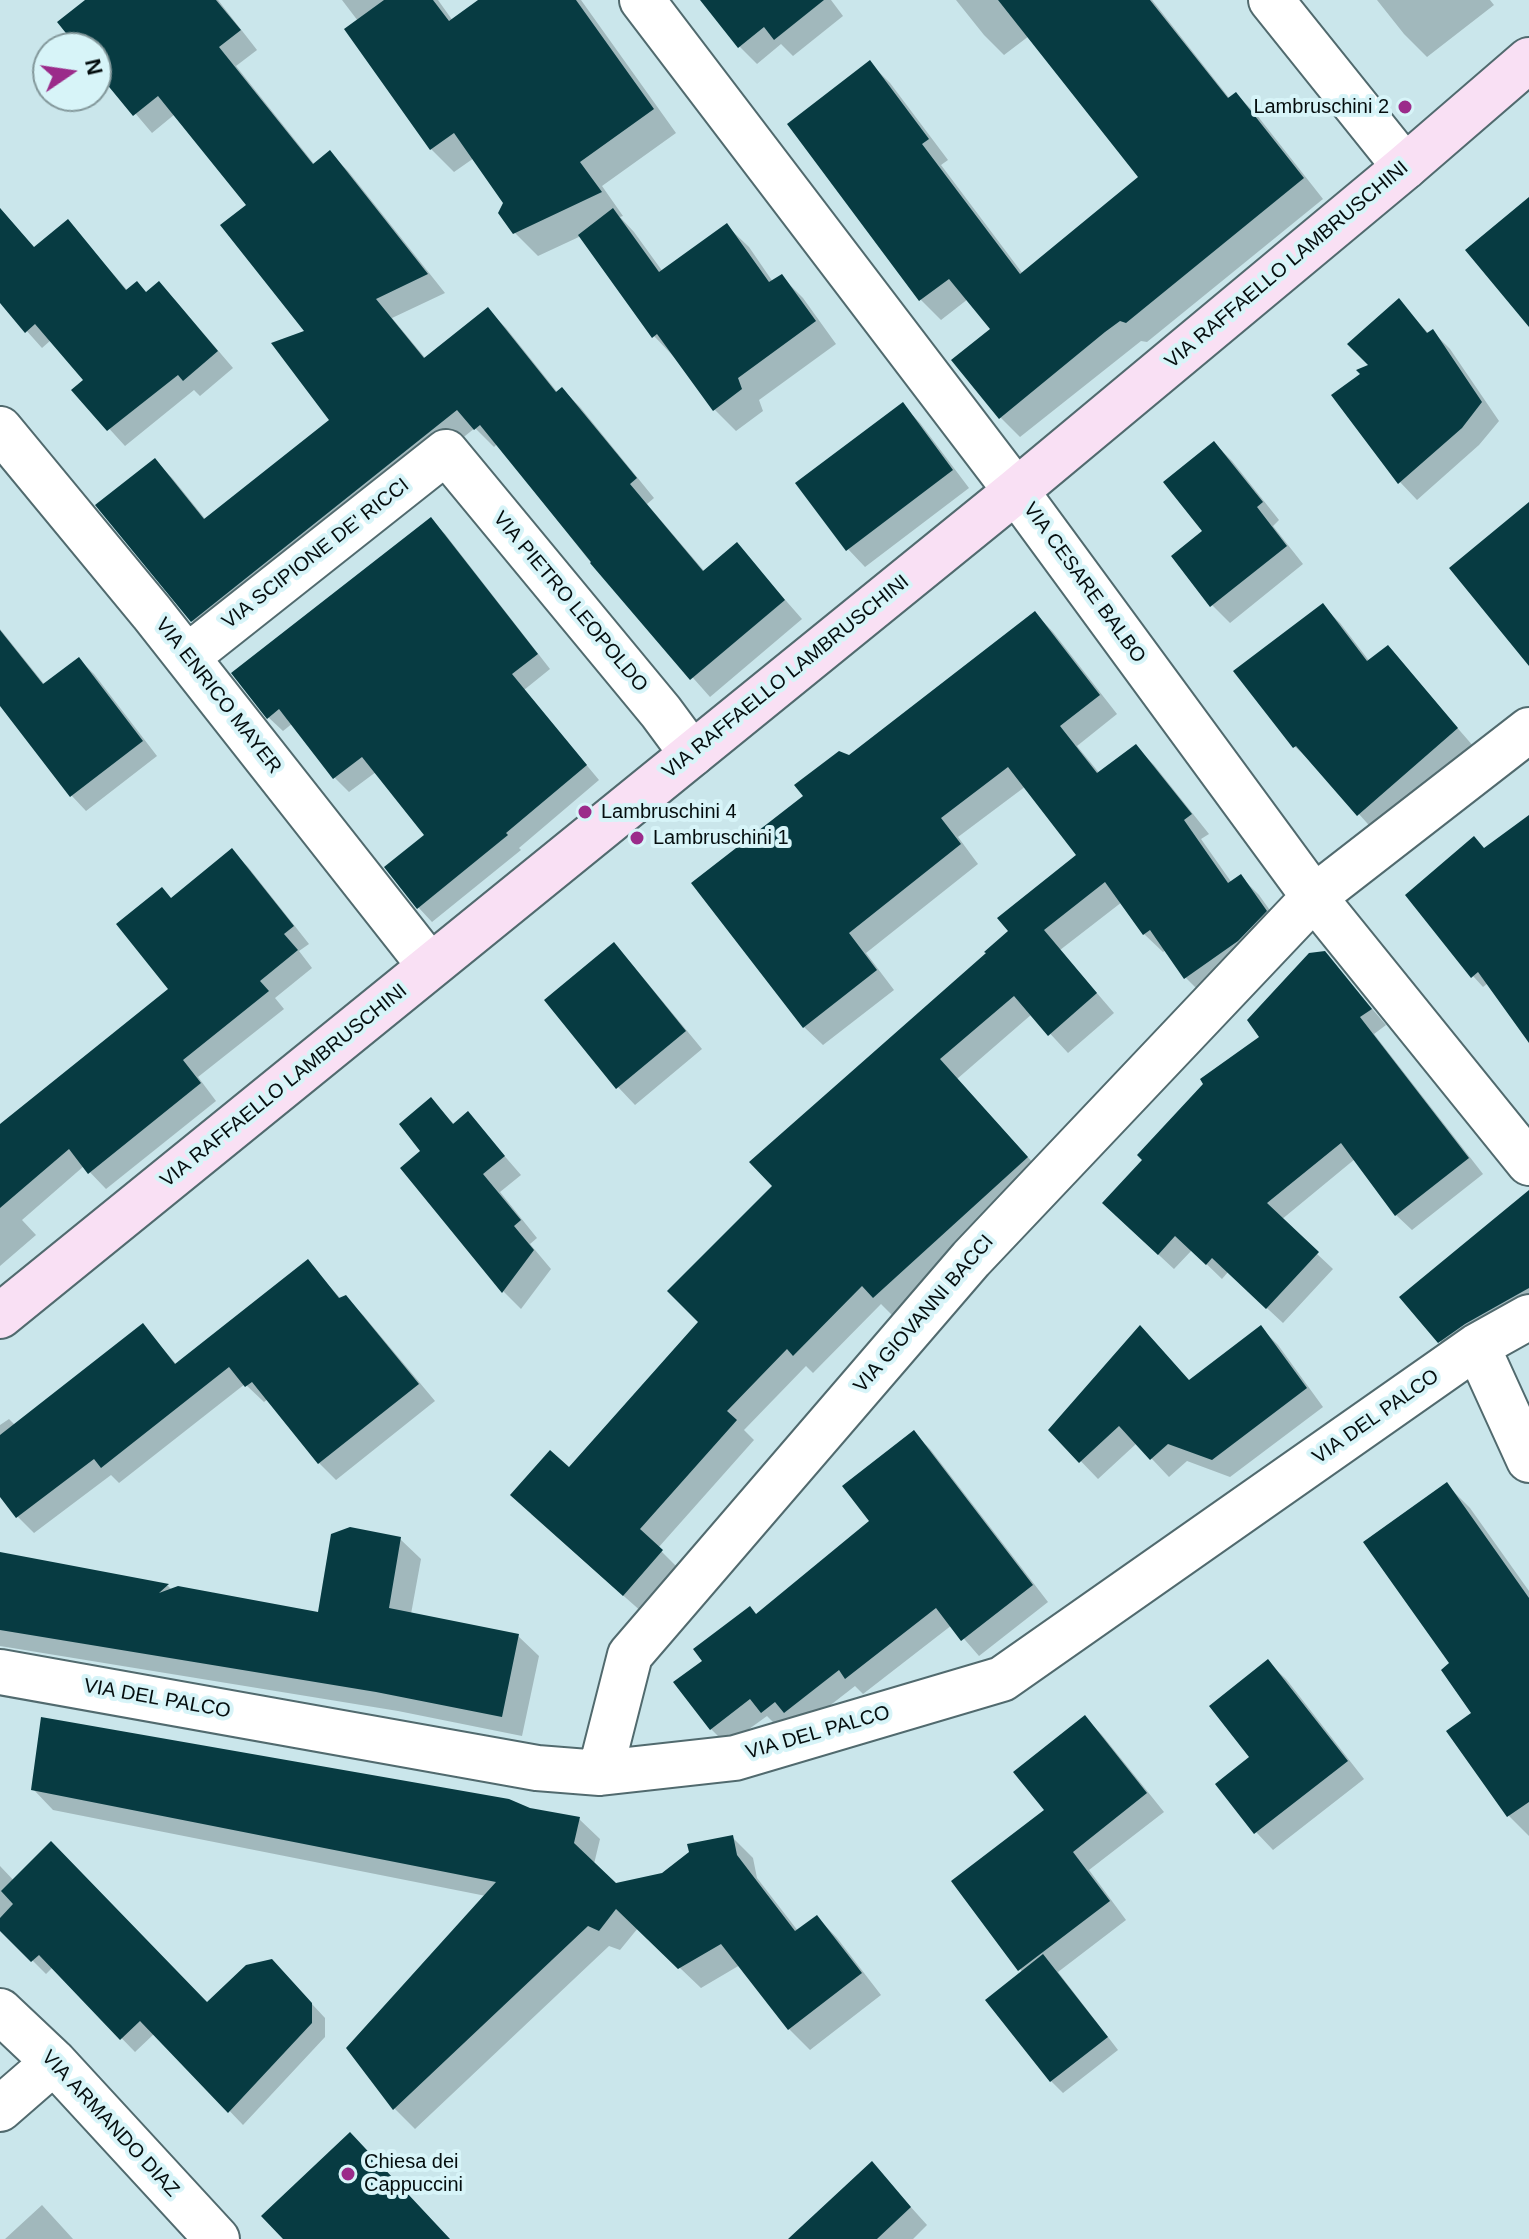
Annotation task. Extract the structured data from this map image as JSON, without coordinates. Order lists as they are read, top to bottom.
{
  "streets": {
    "main road": ["VIA RAFFAELLO LAMBRUSCHINI"],
    "street": [
      "VIA SCIPIONE DE' RICCI",
      "VIA CESARE BALBO",
      "VIA PIETRO LEOPOLDO",
      "VIA ENRICO MAYER",
      "VIA GIOVANNI BACCI",
      "VIA DEL PALCO",
      "VIA ARMANDO DIAZ"
    ]
  },
  "crossings": [
    ["VIA RAFFAELLO LAMBRUSCHINI", "VIA CESARE BALBO"],
    ["VIA RAFFAELLO LAMBRUSCHINI", "VIA PIETRO LEOPOLDO"],
    ["VIA RAFFAELLO LAMBRUSCHINI", "VIA ENRICO MAYER"],
    ["VIA SCIPIONE DE' RICCI", "VIA PIETRO LEOPOLDO"],
    ["VIA SCIPIONE DE' RICCI", "VIA ENRICO MAYER"],
    ["VIA CESARE BALBO", "VIA GIOVANNI BACCI"],
    ["VIA GIOVANNI BACCI", "VIA DEL PALCO"]
  ],
  "places": [
    "Lambruschini 2",
    "Lambruschini 4",
    "Lambruschini 1",
    "Chiesa dei Cappuccini"
  ],
  "north": "right"
}
